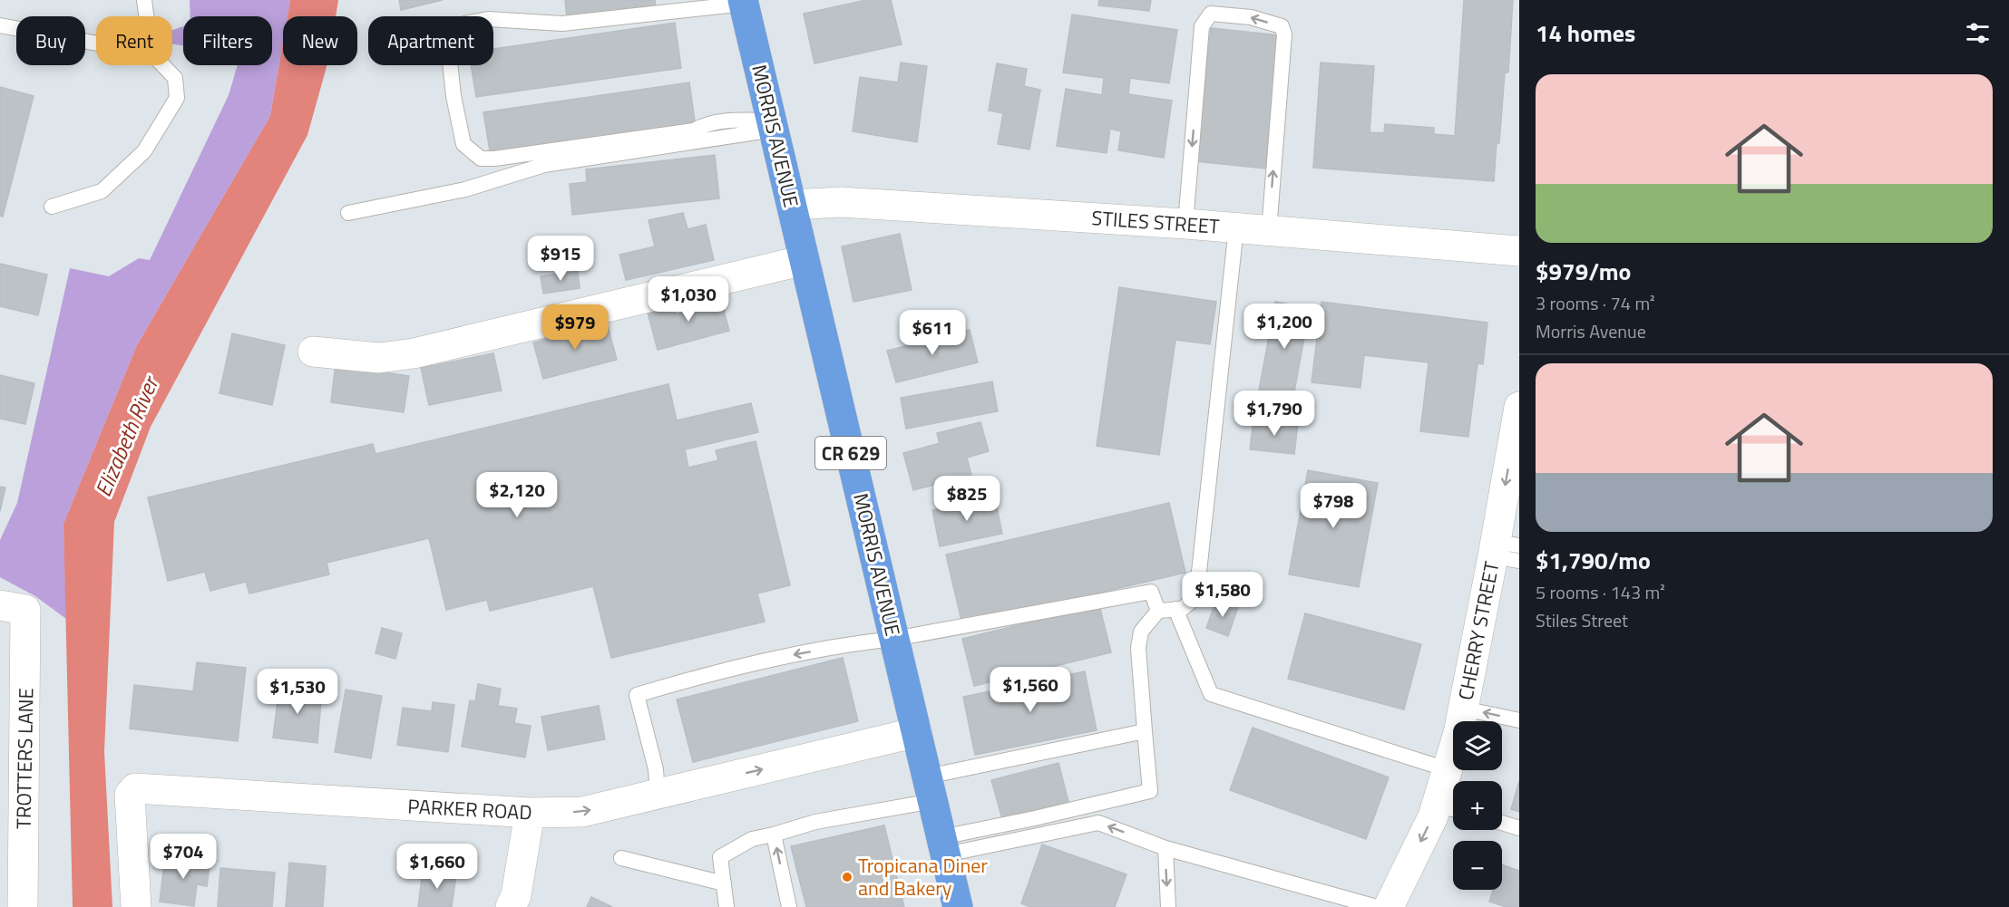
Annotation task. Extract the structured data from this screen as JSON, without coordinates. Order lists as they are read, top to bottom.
{
  "streets": {
    "main road": ["MORRIS AVENUE", "CR 629"],
    "street": [
      "STILES STREET",
      "CHERRY STREET",
      "TROTTERS LANE",
      "PARKER ROAD"
    ]
  },
  "crossings": [
    ["MORRIS AVENUE", "STILES STREET"],
    ["MORRIS AVENUE", "PARKER ROAD"]
  ],
  "one_way": ["CHERRY STREET", "PARKER ROAD"],
  "water": ["Elizabeth River"],
  "places": ["Tropicana Diner and Bakery"],
  "page": {
    "heading": "14 homes",
    "chip": [
      "Buy",
      "Rent",
      "Filters",
      "New",
      "Apartment"
    ],
    "list": [
      {
        "name": "$979/mo",
        "note": "3 rooms · 74 m² · Morris Avenue"
      },
      {
        "name": "$1,790/mo",
        "note": "5 rooms · 143 m² · Stiles Street"
      }
    ],
    "price": [
      "$915",
      "$1,030",
      "$1,200",
      "$979",
      "$611",
      "$1,790",
      "$2,120",
      "$825",
      "$798",
      "$1,580",
      "$1,560",
      "$1,530",
      "$704",
      "$1,660"
    ],
    "map_buttons": ["+", "−"]
  }
}
